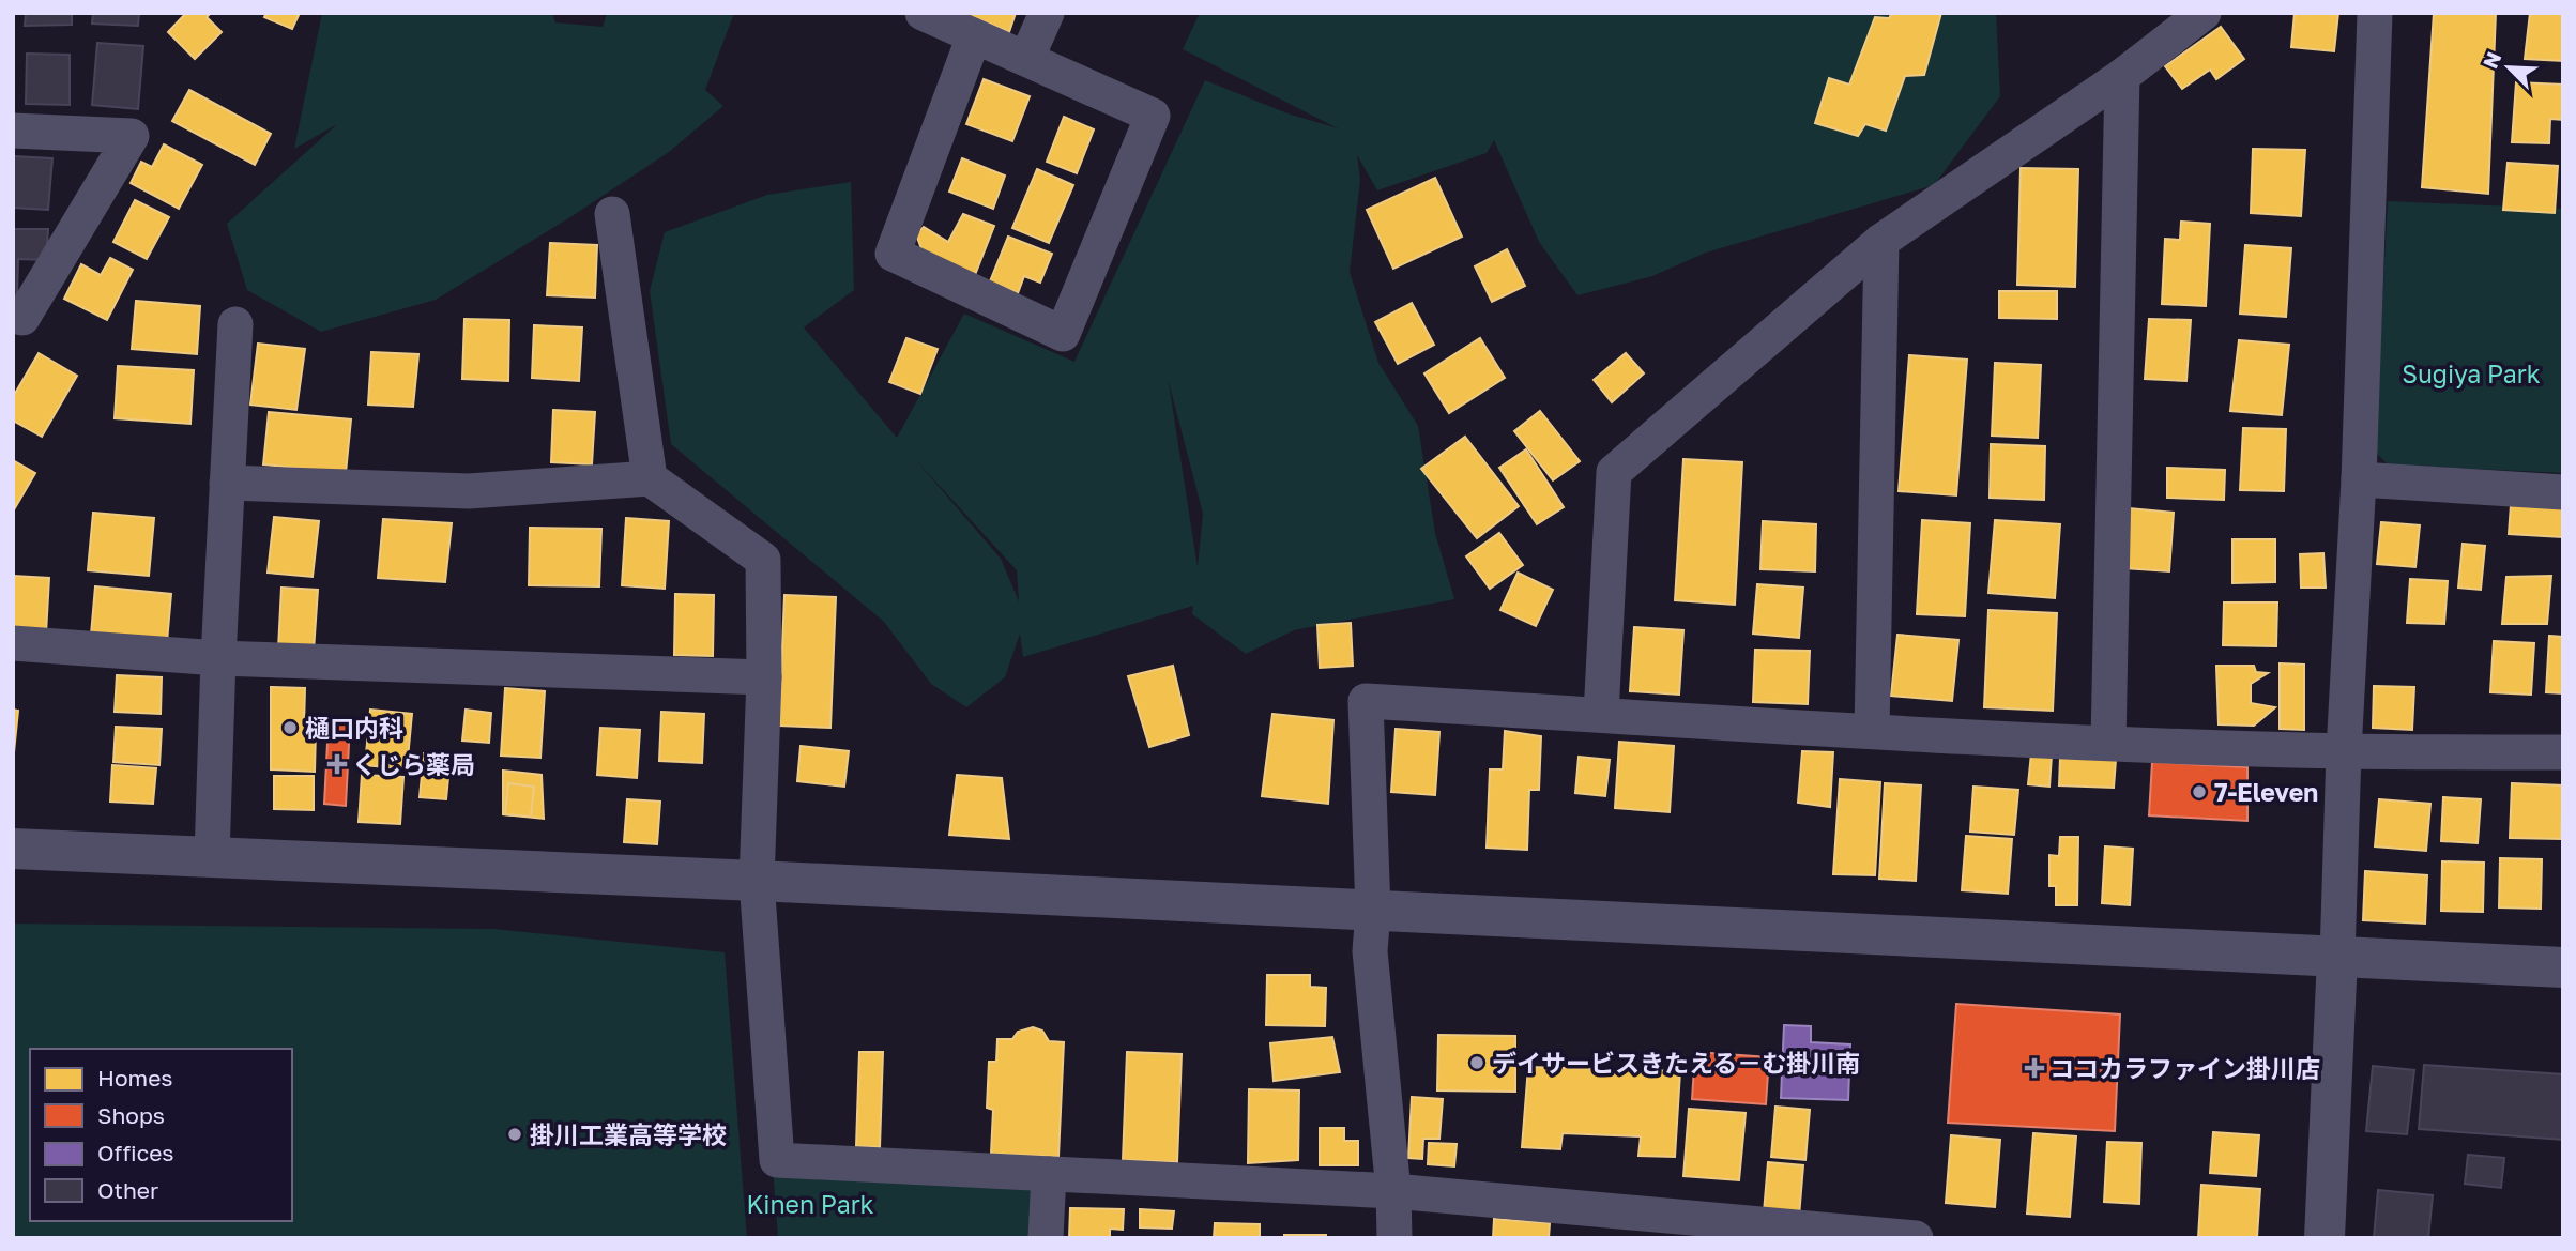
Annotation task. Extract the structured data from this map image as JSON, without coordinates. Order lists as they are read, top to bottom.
{
  "parks": ["Sugiya Park", "Kinen Park"],
  "places": {
    "other": [
      "樋口内科",
      "7-Eleven",
      "デイサービスきたえる－む掛川南",
      "掛川工業高等学校"
    ],
    "health": ["くじら薬局", "ココカラファイン掛川店"]
  },
  "legend": [
    "Homes",
    "Shops",
    "Offices",
    "Other"
  ],
  "north": "top left"
}
